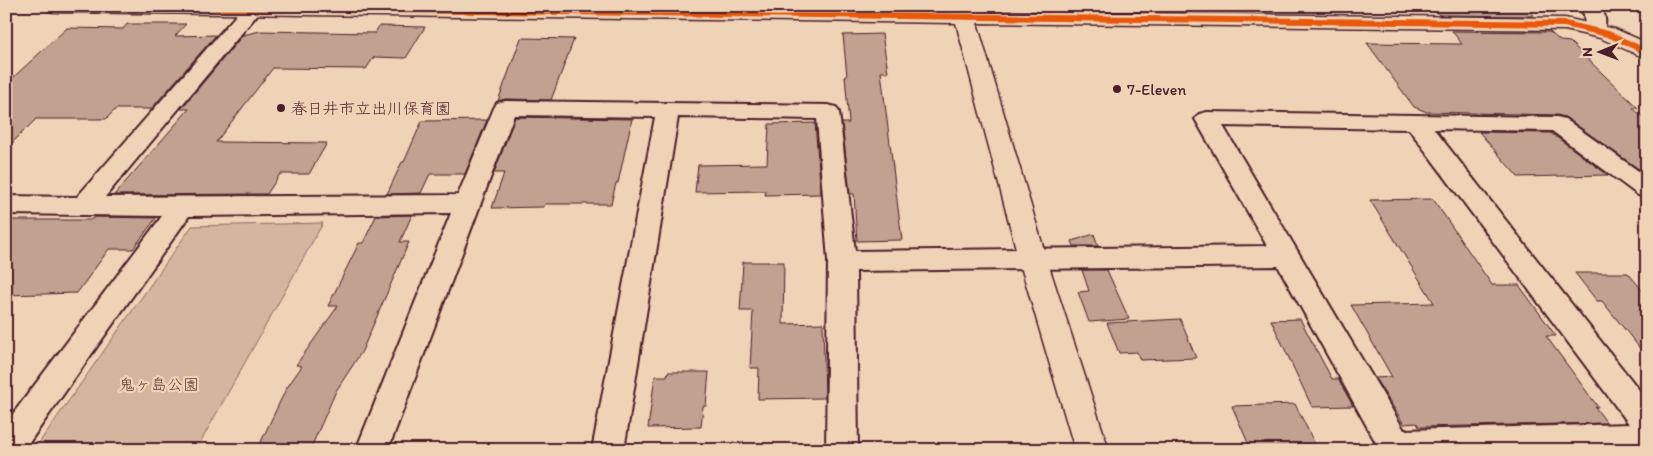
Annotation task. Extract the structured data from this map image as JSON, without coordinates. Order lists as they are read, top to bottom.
{
  "parks": ["鬼ヶ島公園"],
  "places": ["7-Eleven", "春日井市立出川保育園"],
  "north": "left"
}
